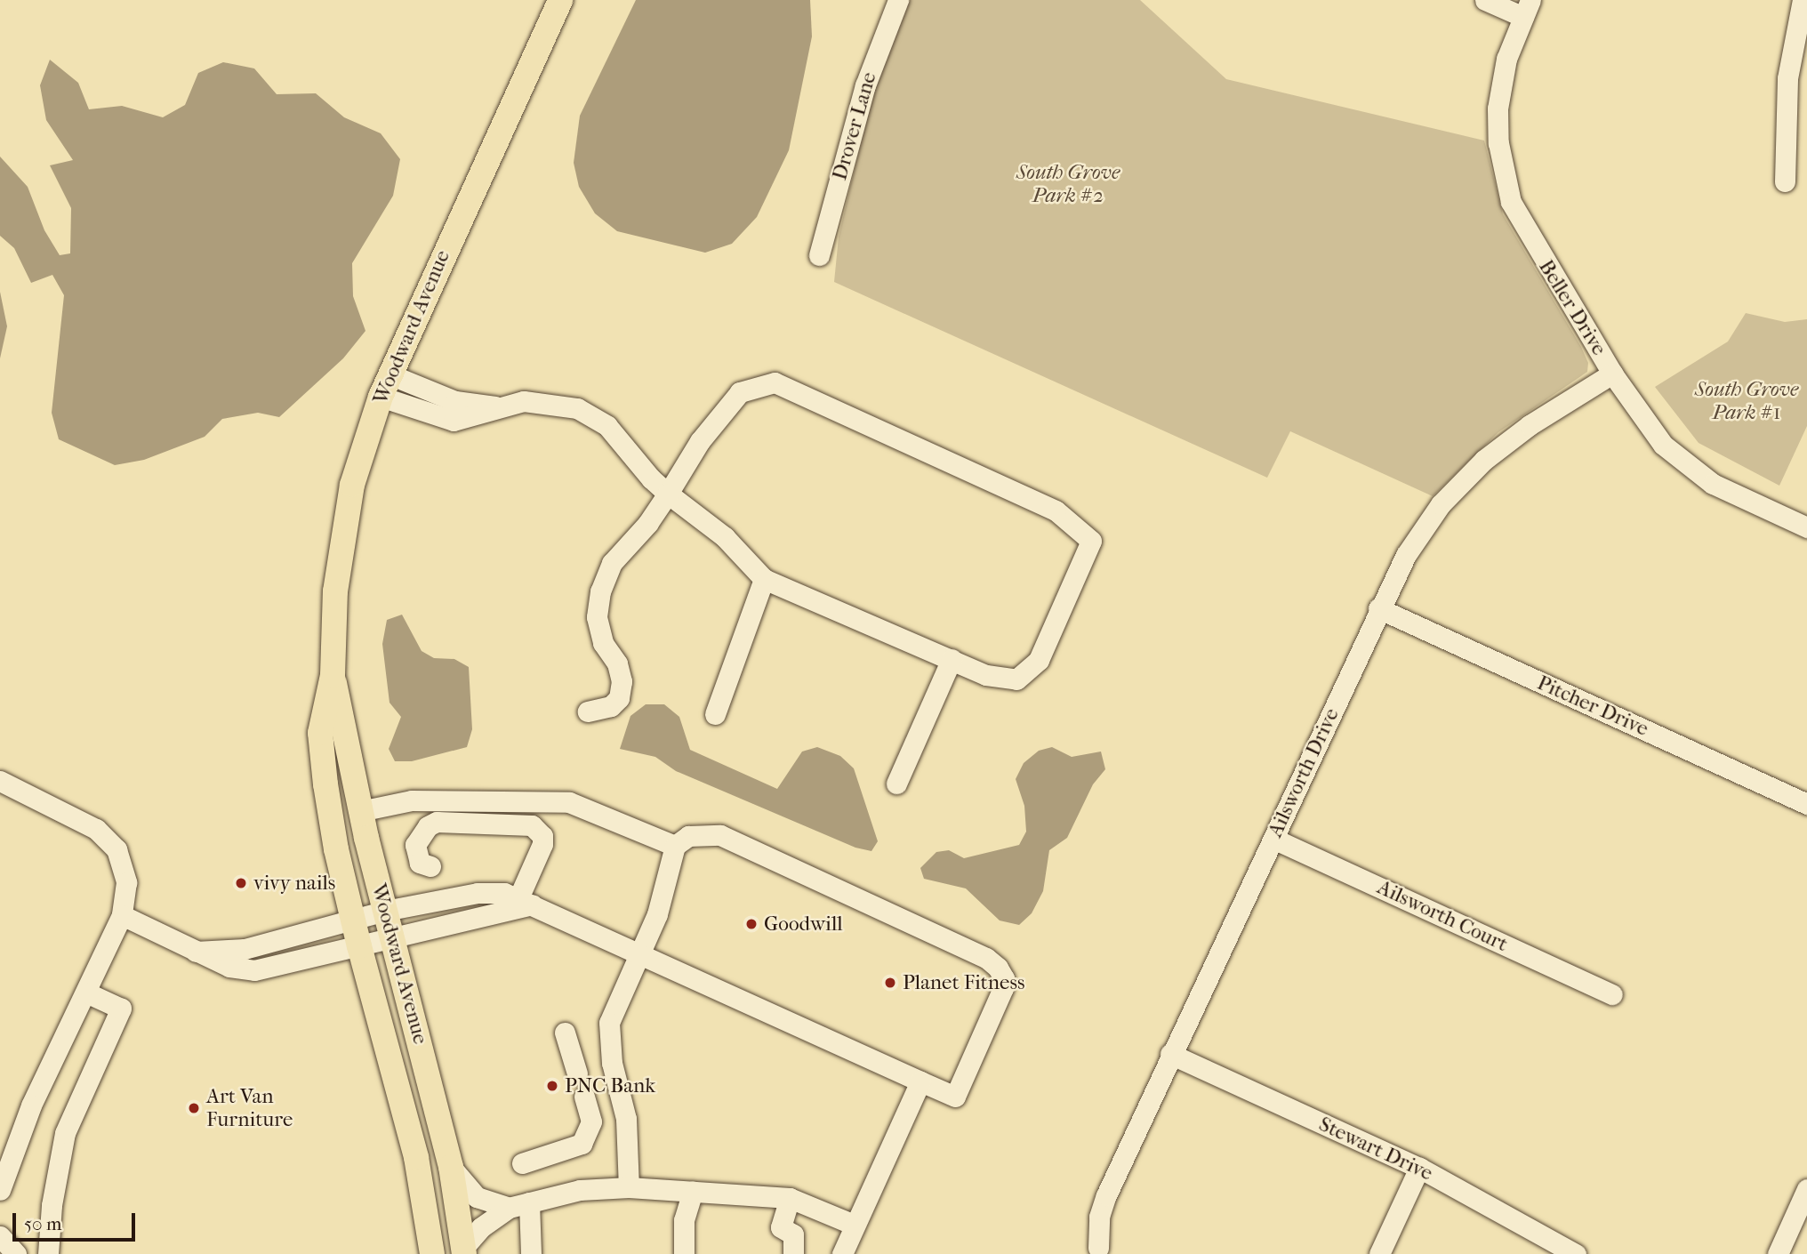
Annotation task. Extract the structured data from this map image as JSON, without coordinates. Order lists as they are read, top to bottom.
{
  "streets": {
    "main road": ["Woodward Avenue"],
    "street": [
      "Drover Lane",
      "Beller Drive",
      "Pitcher Drive",
      "Ailsworth Drive",
      "Ailsworth Court",
      "Stewart Drive"
    ]
  },
  "crossings": [
    ["Beller Drive", "Ailsworth Drive"],
    ["Pitcher Drive", "Ailsworth Drive"],
    ["Ailsworth Drive", "Ailsworth Court"],
    ["Ailsworth Drive", "Stewart Drive"]
  ],
  "parks": ["South Grove Park #2", "South Grove Park #1"],
  "places": [
    "vivy nails",
    "Goodwill",
    "Planet Fitness",
    "PNC Bank",
    "Art Van Furniture"
  ],
  "scale_bar": "50 m"
}
